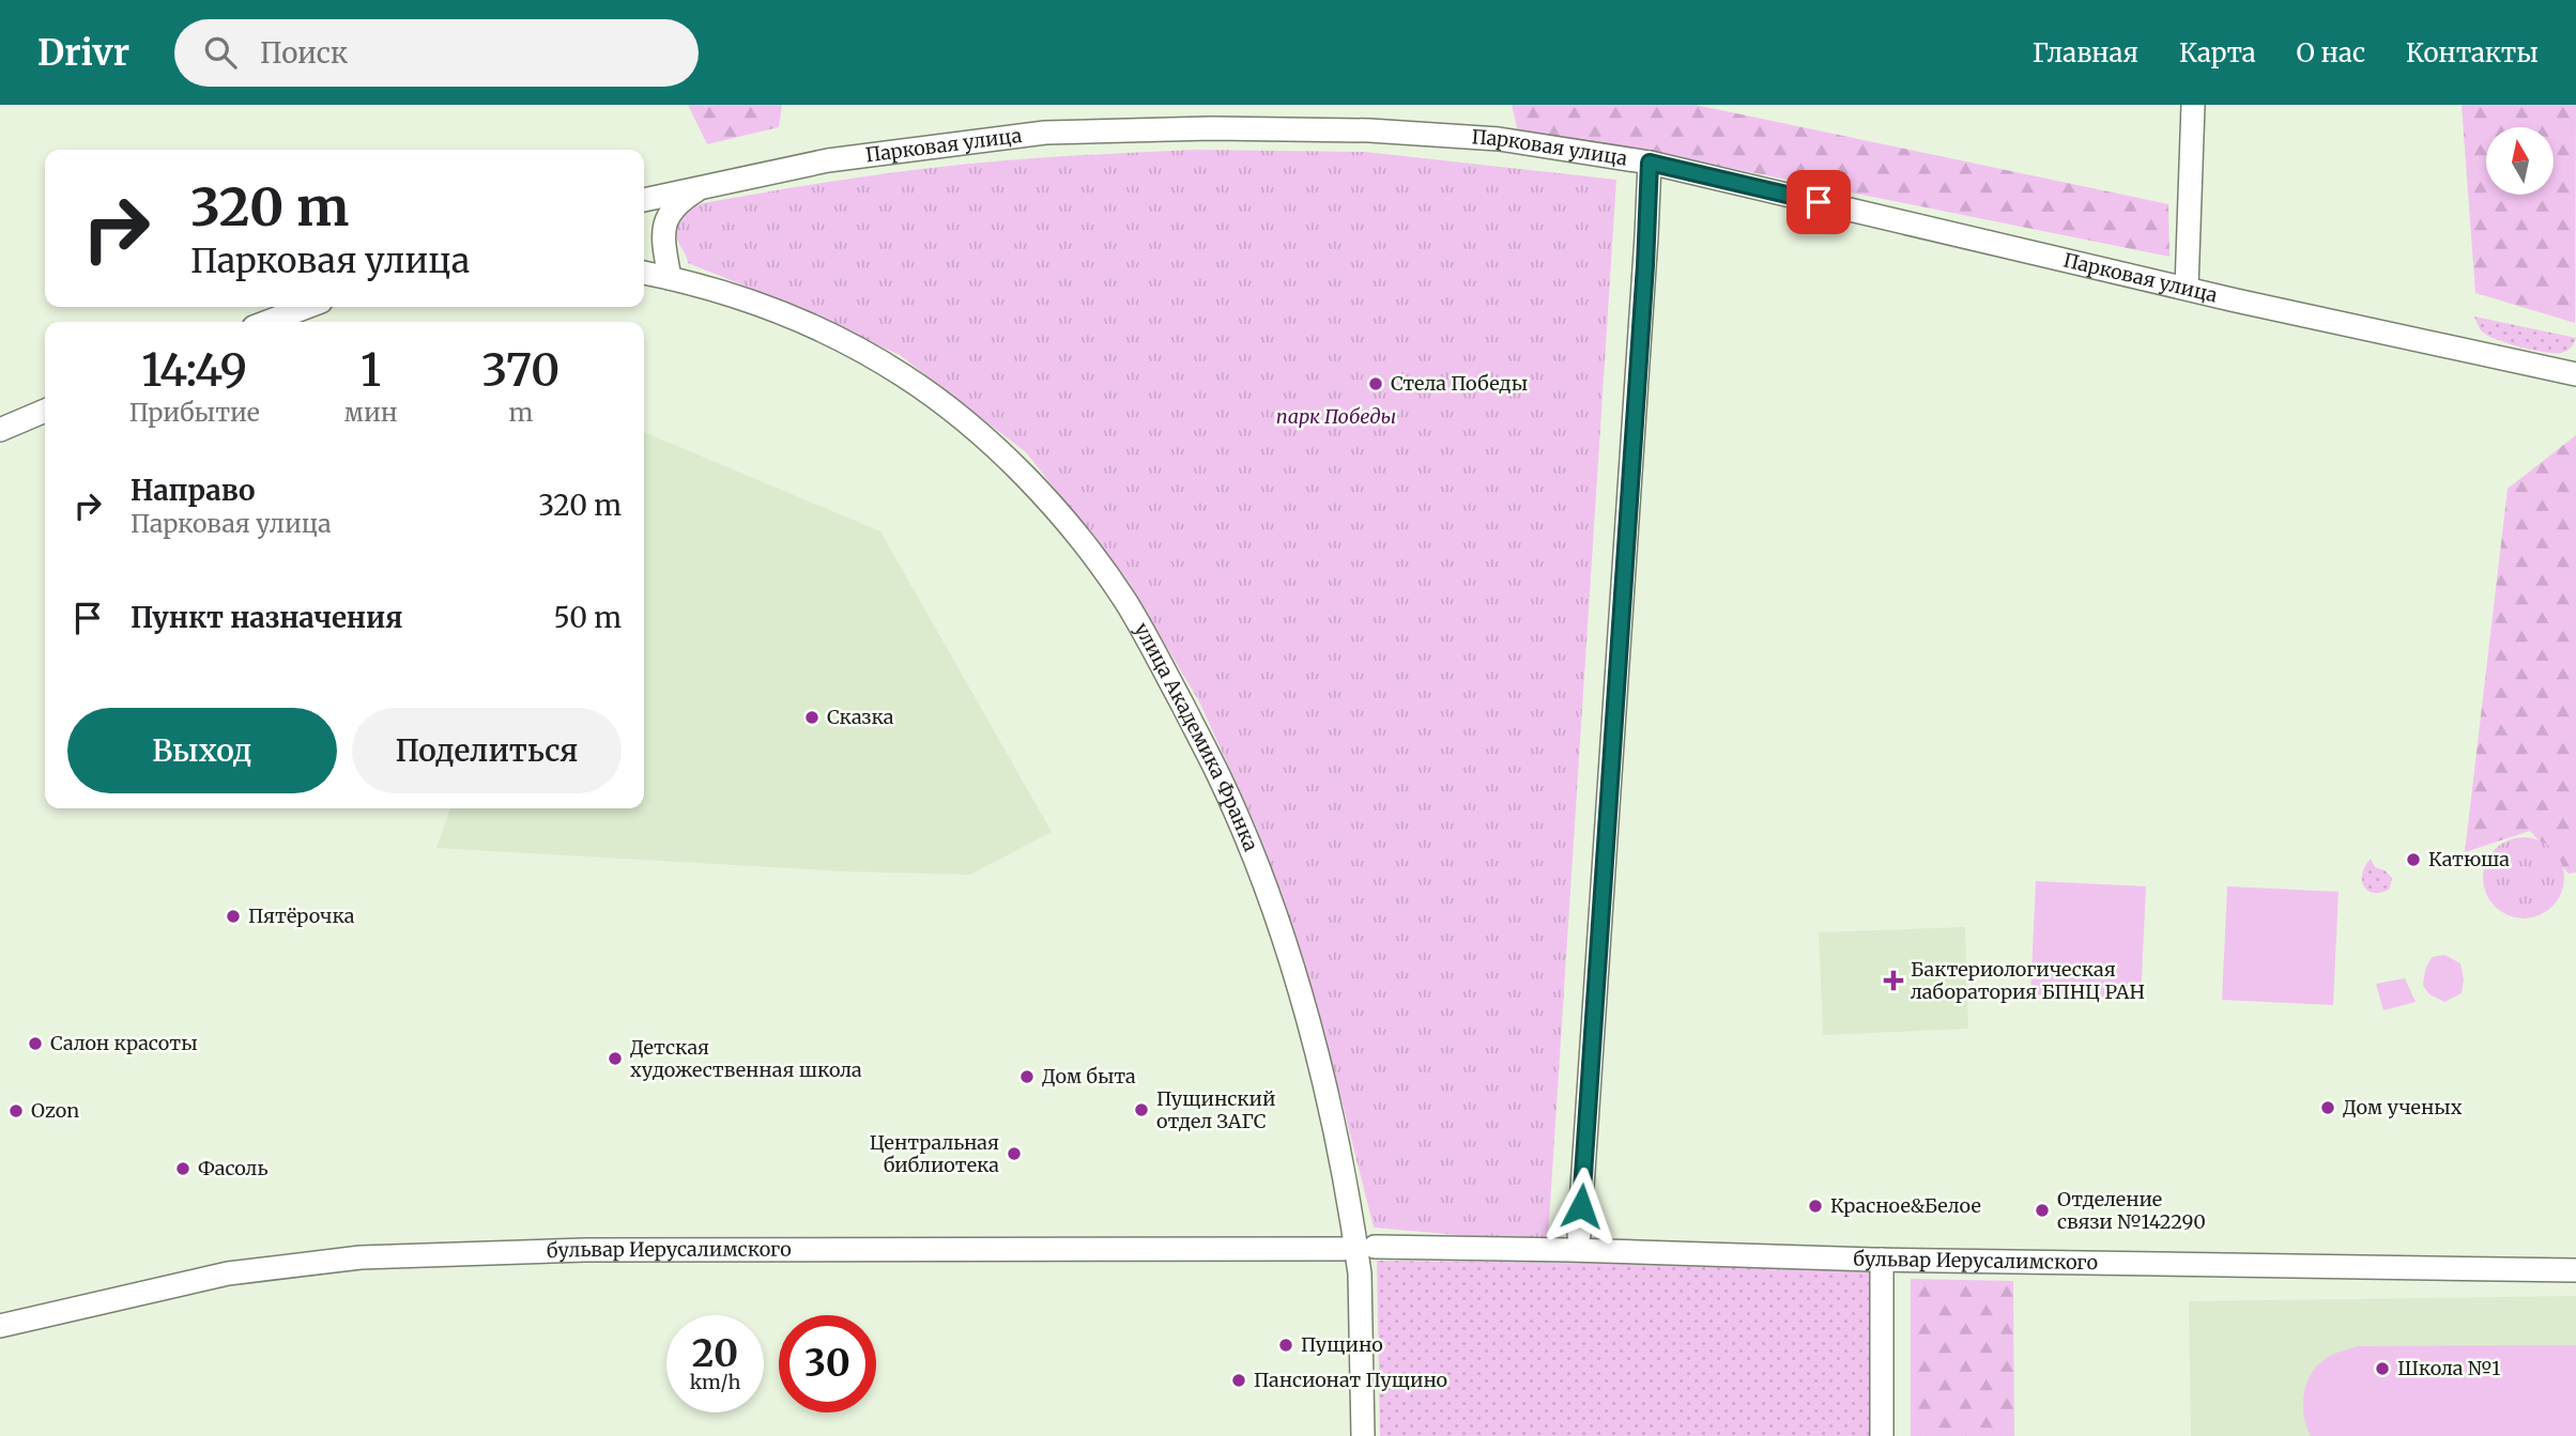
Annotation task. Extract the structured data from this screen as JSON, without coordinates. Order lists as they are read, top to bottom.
{
  "streets": {
    "street": ["Парковая улица", "улица Академика Франка", "бульвар Иерусалимского"]
  },
  "parks": ["парк Победы"],
  "places": {
    "other": [
      "Стела Победы",
      "Сказка",
      "Катюша",
      "Пятёрочка",
      "Салон красоты",
      "Детская художественная школа",
      "Дом быта",
      "Дом ученых",
      "Пущинский отдел ЗАГС",
      "Ozon",
      "Центральная библиотека",
      "Фасоль",
      "Красное&Белое",
      "Отделение связи №142290",
      "Пущино",
      "Школа №1",
      "Пансионат Пущино"
    ],
    "health": ["Бактериологическая лаборатория БПНЦ РАН"]
  },
  "north": "top",
  "page": {
    "header": "Drivr",
    "search": "Поиск",
    "nav": [
      "Главная",
      "Карта",
      "О нас",
      "Контакты"
    ],
    "turn": ["320 m", "Парковая улица"],
    "eta": [
      "14:49",
      "Прибытие",
      "1",
      "мин",
      "370",
      "m"
    ],
    "list": [
      {
        "name": "Направо",
        "note": "Парковая улица",
        "value": "320 m"
      },
      {
        "name": "Пункт назначения",
        "value": "50 m"
      }
    ],
    "buttons": ["Выход", "Поделиться"],
    "speed": "20 km/h",
    "limit": "30"
  }
}
